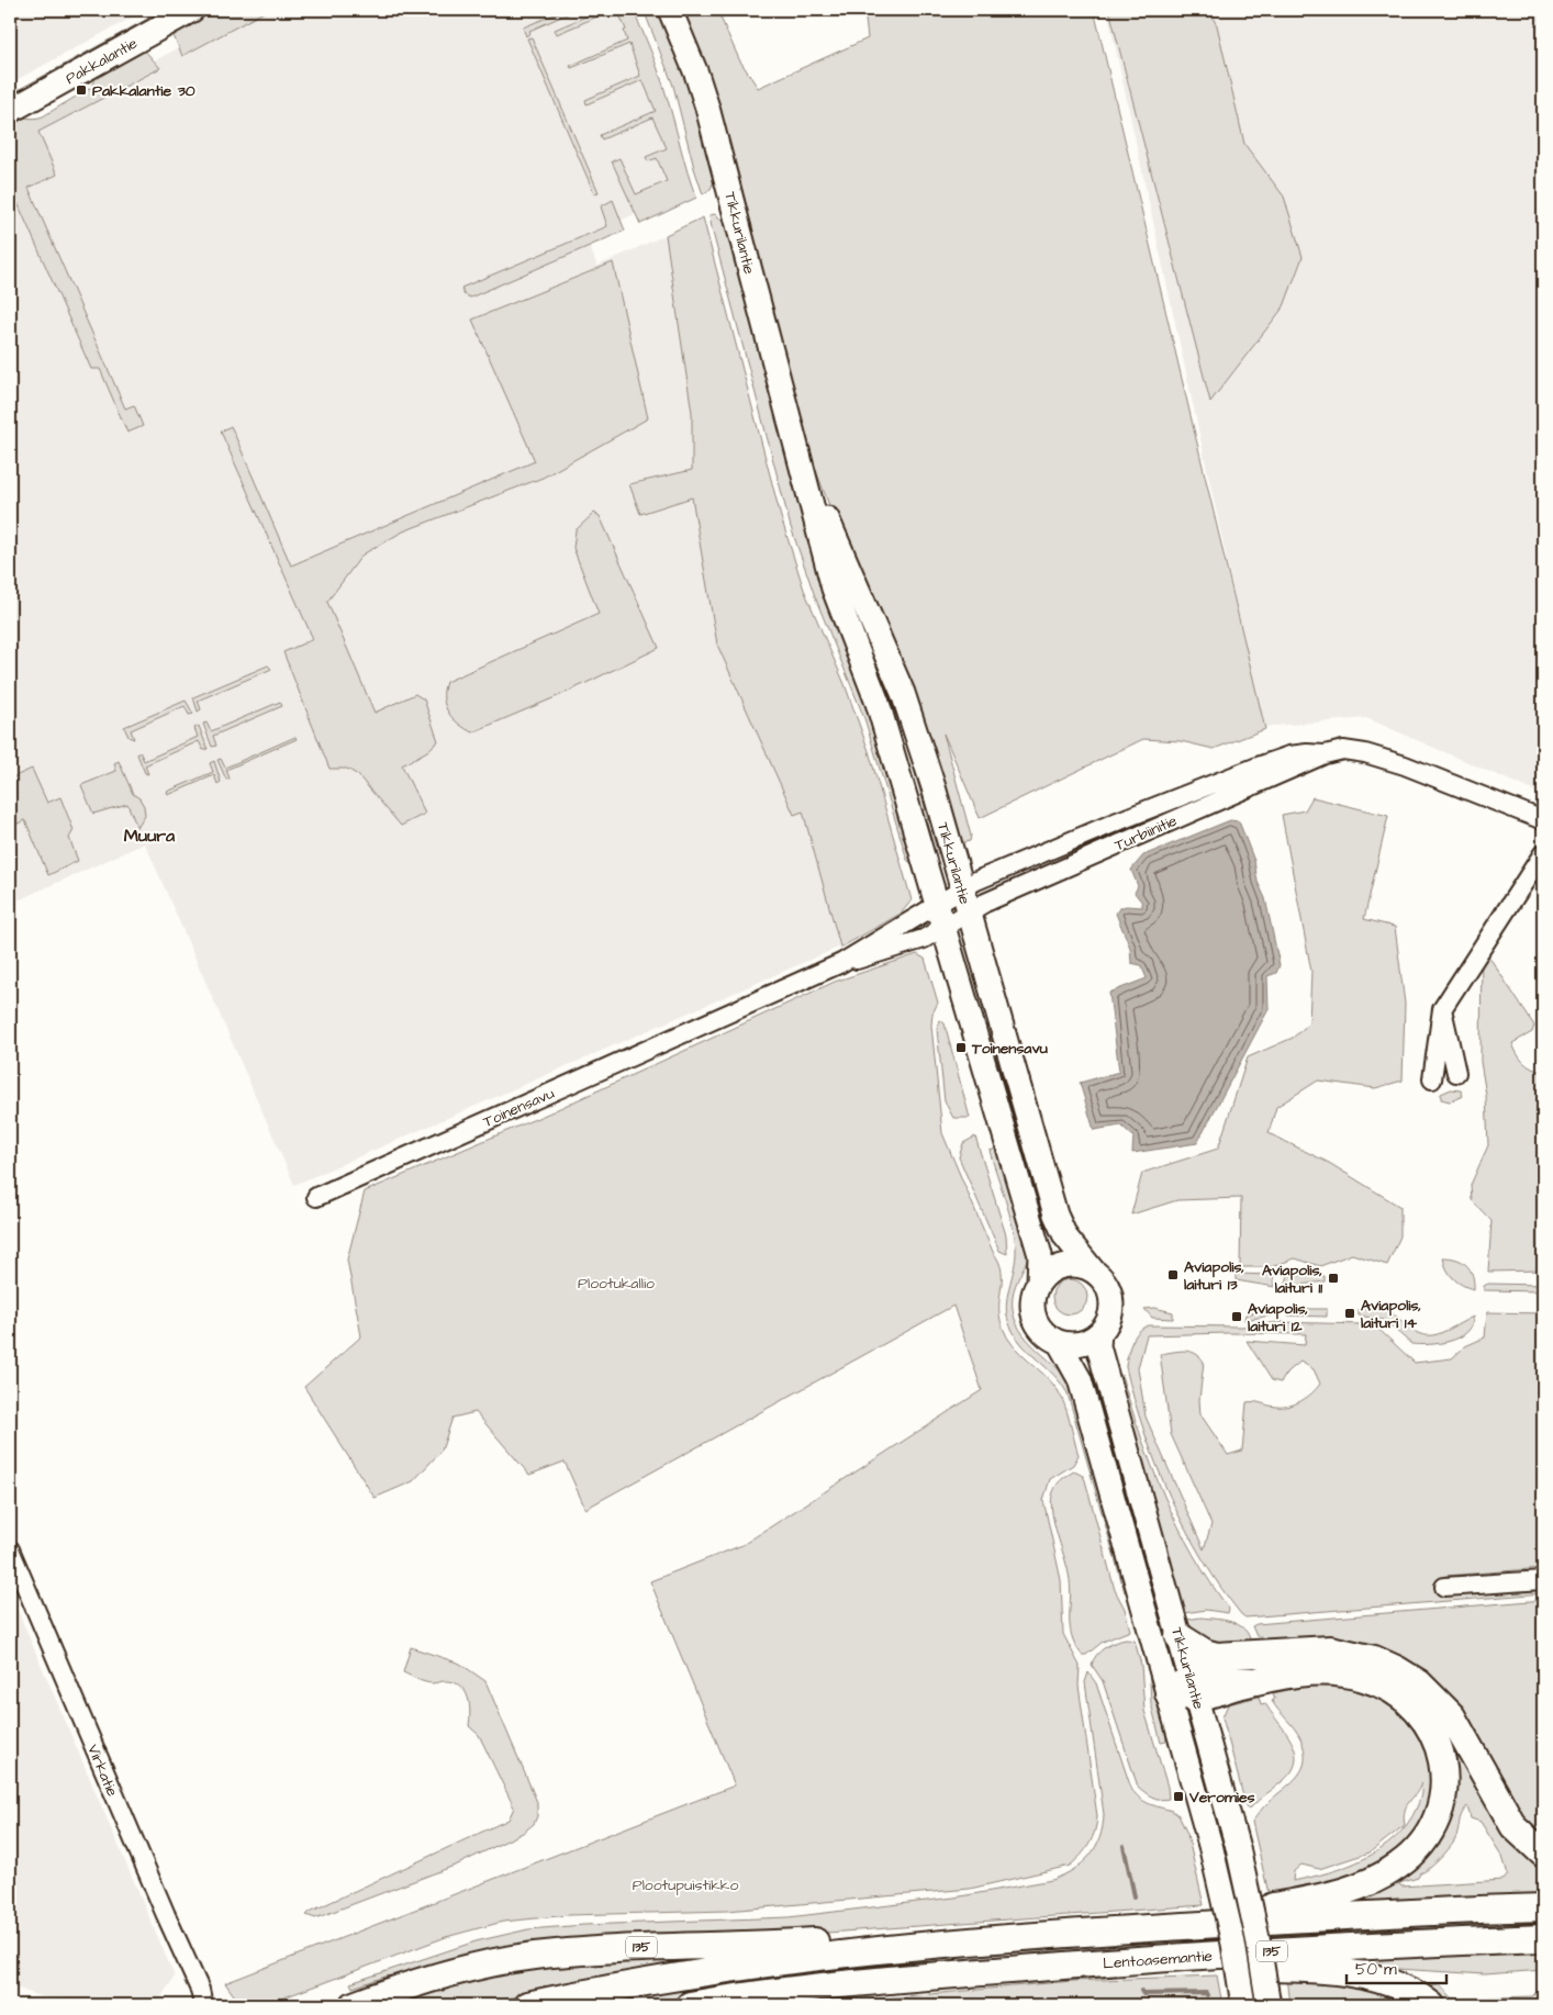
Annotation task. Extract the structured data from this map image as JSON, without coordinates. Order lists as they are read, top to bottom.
{
  "streets": {
    "highway": ["135", "Lentoasemantie"],
    "main road": ["Pakkalantie", "Tikkurilantie"],
    "street": ["Turbiinitie", "Toinensavu", "Virkatie"]
  },
  "crossings": [
    ["Tikkurilantie", "Turbiinitie"],
    ["Tikkurilantie", "Toinensavu"],
    ["Turbiinitie", "Toinensavu"],
    ["135", "Lentoasemantie"]
  ],
  "districts": ["Muura"],
  "parks": ["Plootukallio", "Plootupuistikko"],
  "places": {
    "transit": [
      "Pakkalantie 30",
      "Toinensavu",
      "Aviapolis, laituri 13",
      "Aviapolis, laituri 11",
      "Aviapolis, laituri 14",
      "Aviapolis, laituri 12",
      "Veromies"
    ]
  },
  "scale_bar": "50 m"
}
